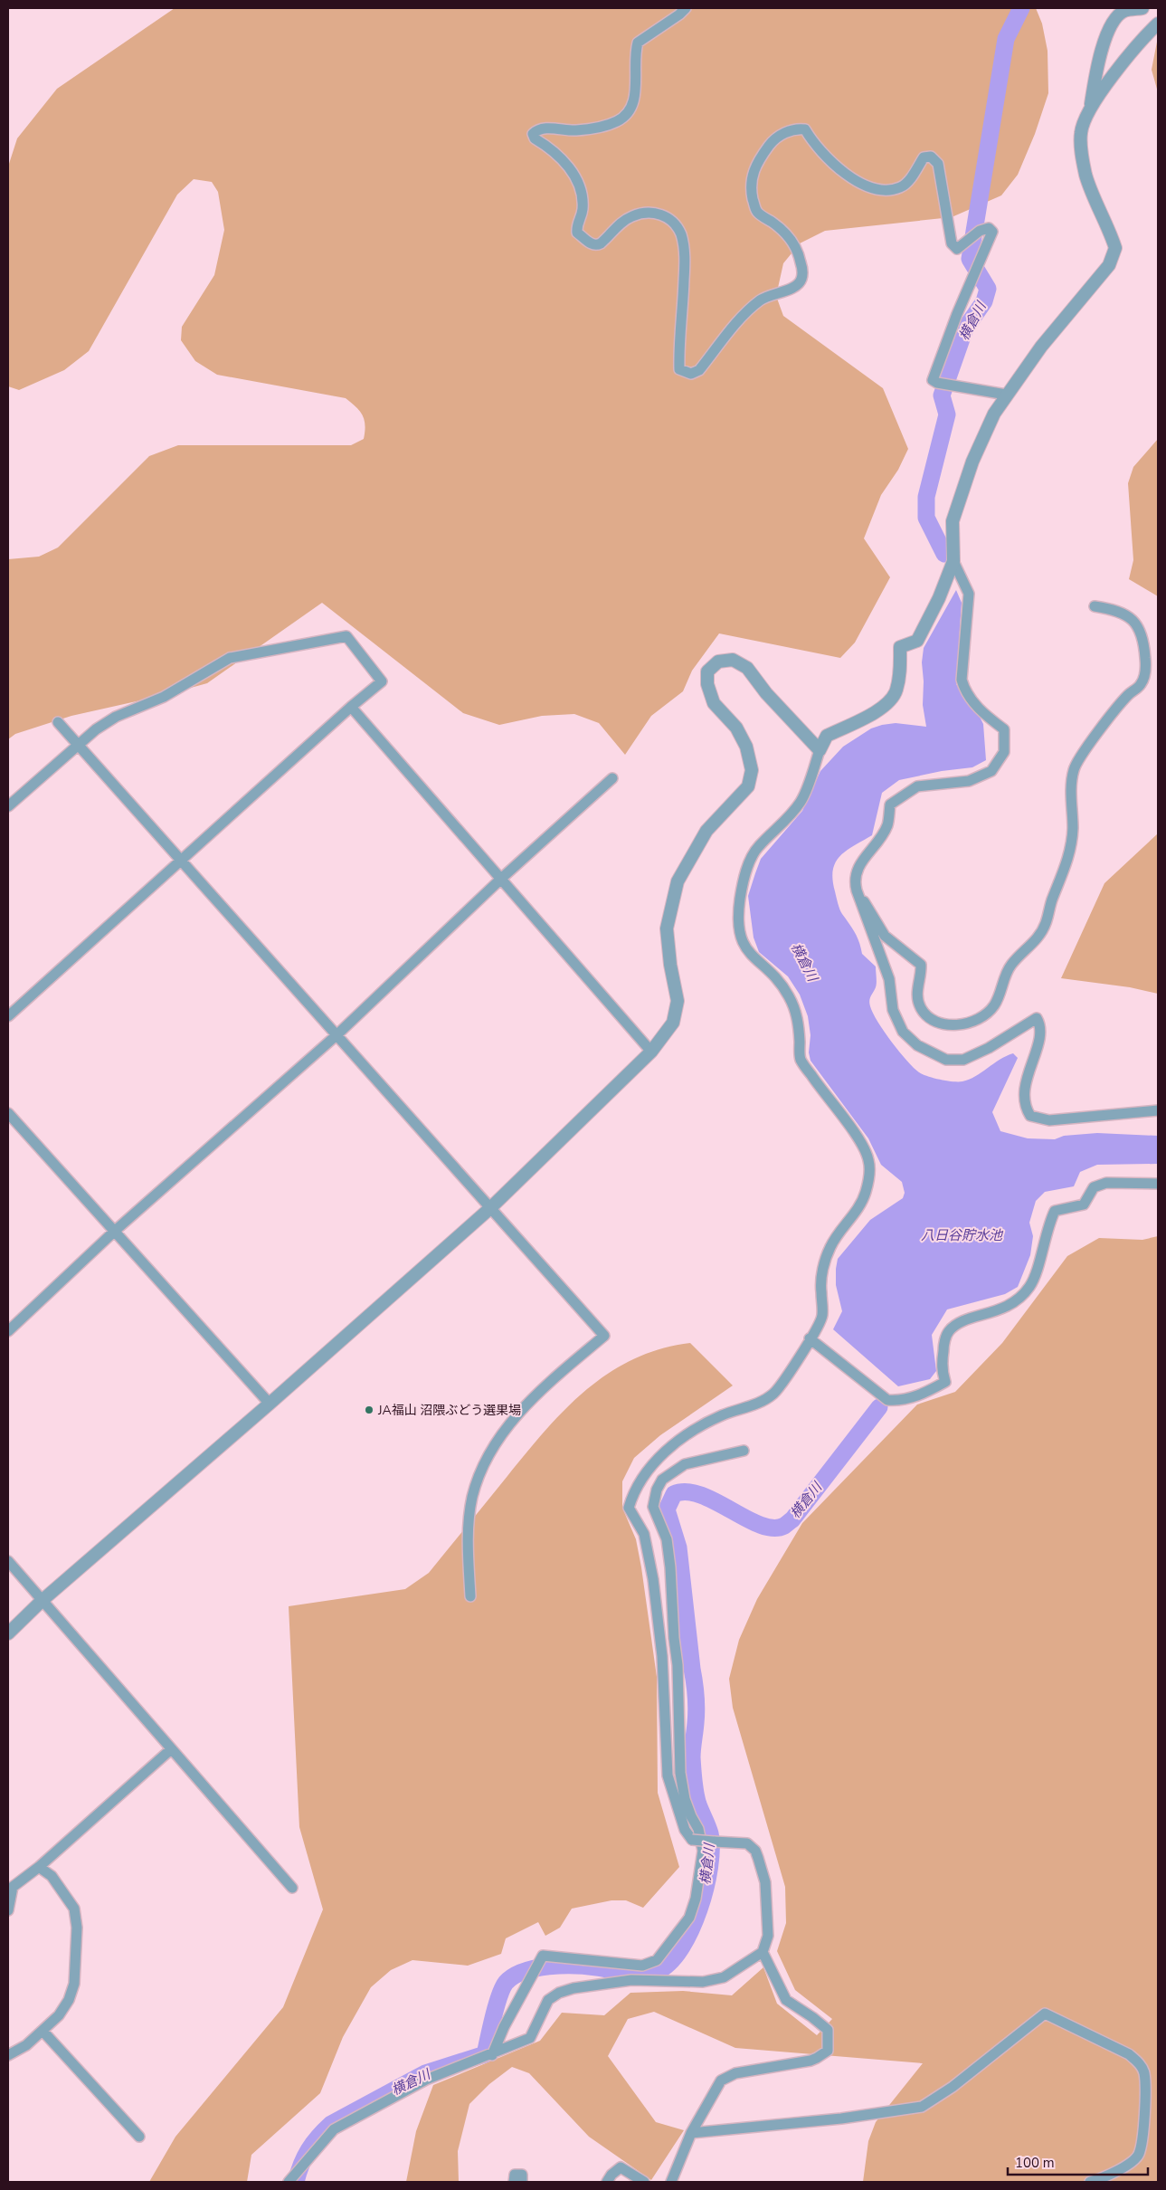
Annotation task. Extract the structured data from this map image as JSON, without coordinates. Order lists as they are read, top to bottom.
{
  "water": ["横倉川", "八日谷貯水池"],
  "places": ["JA福山 沼隈ぶどう選果場"],
  "scale_bar": "100 m"
}
